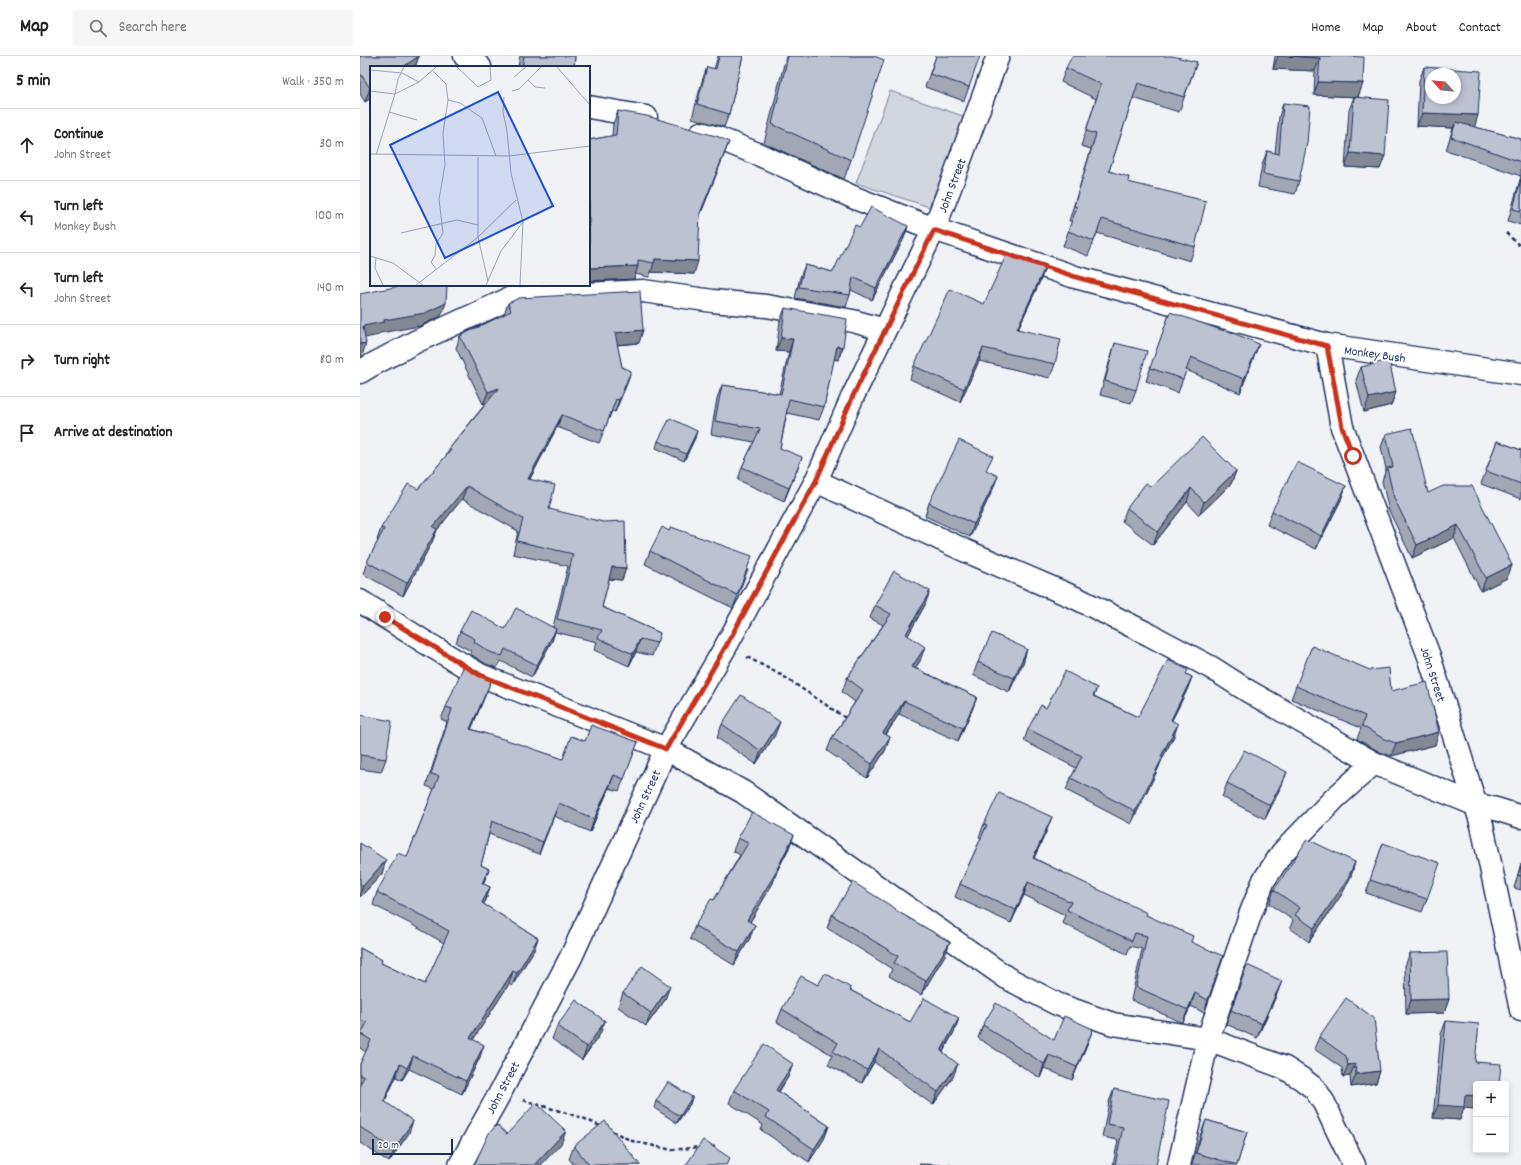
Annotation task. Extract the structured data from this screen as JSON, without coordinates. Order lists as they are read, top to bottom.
{
  "streets": {
    "street": ["John Street", "Monkey Bush"]
  },
  "crossings": [
    ["John Street", "Monkey Bush"]
  ],
  "scale_bar": "20 m",
  "north": "top left",
  "page": {
    "header": "Map",
    "search": "Search here",
    "nav": [
      "Home",
      "Map",
      "About",
      "Contact"
    ],
    "heading": ["5 min", "Walk · 350 m"],
    "list": [
      ["Continue", "John Street", "30 m"],
      ["Turn left", "Monkey Bush", "100 m"],
      ["Turn left", "John Street", "140 m"],
      ["Turn right", "80 m"],
      "Arrive at destination"
    ],
    "map_buttons": ["+", "−"],
    "scale": "20 m"
  }
}
